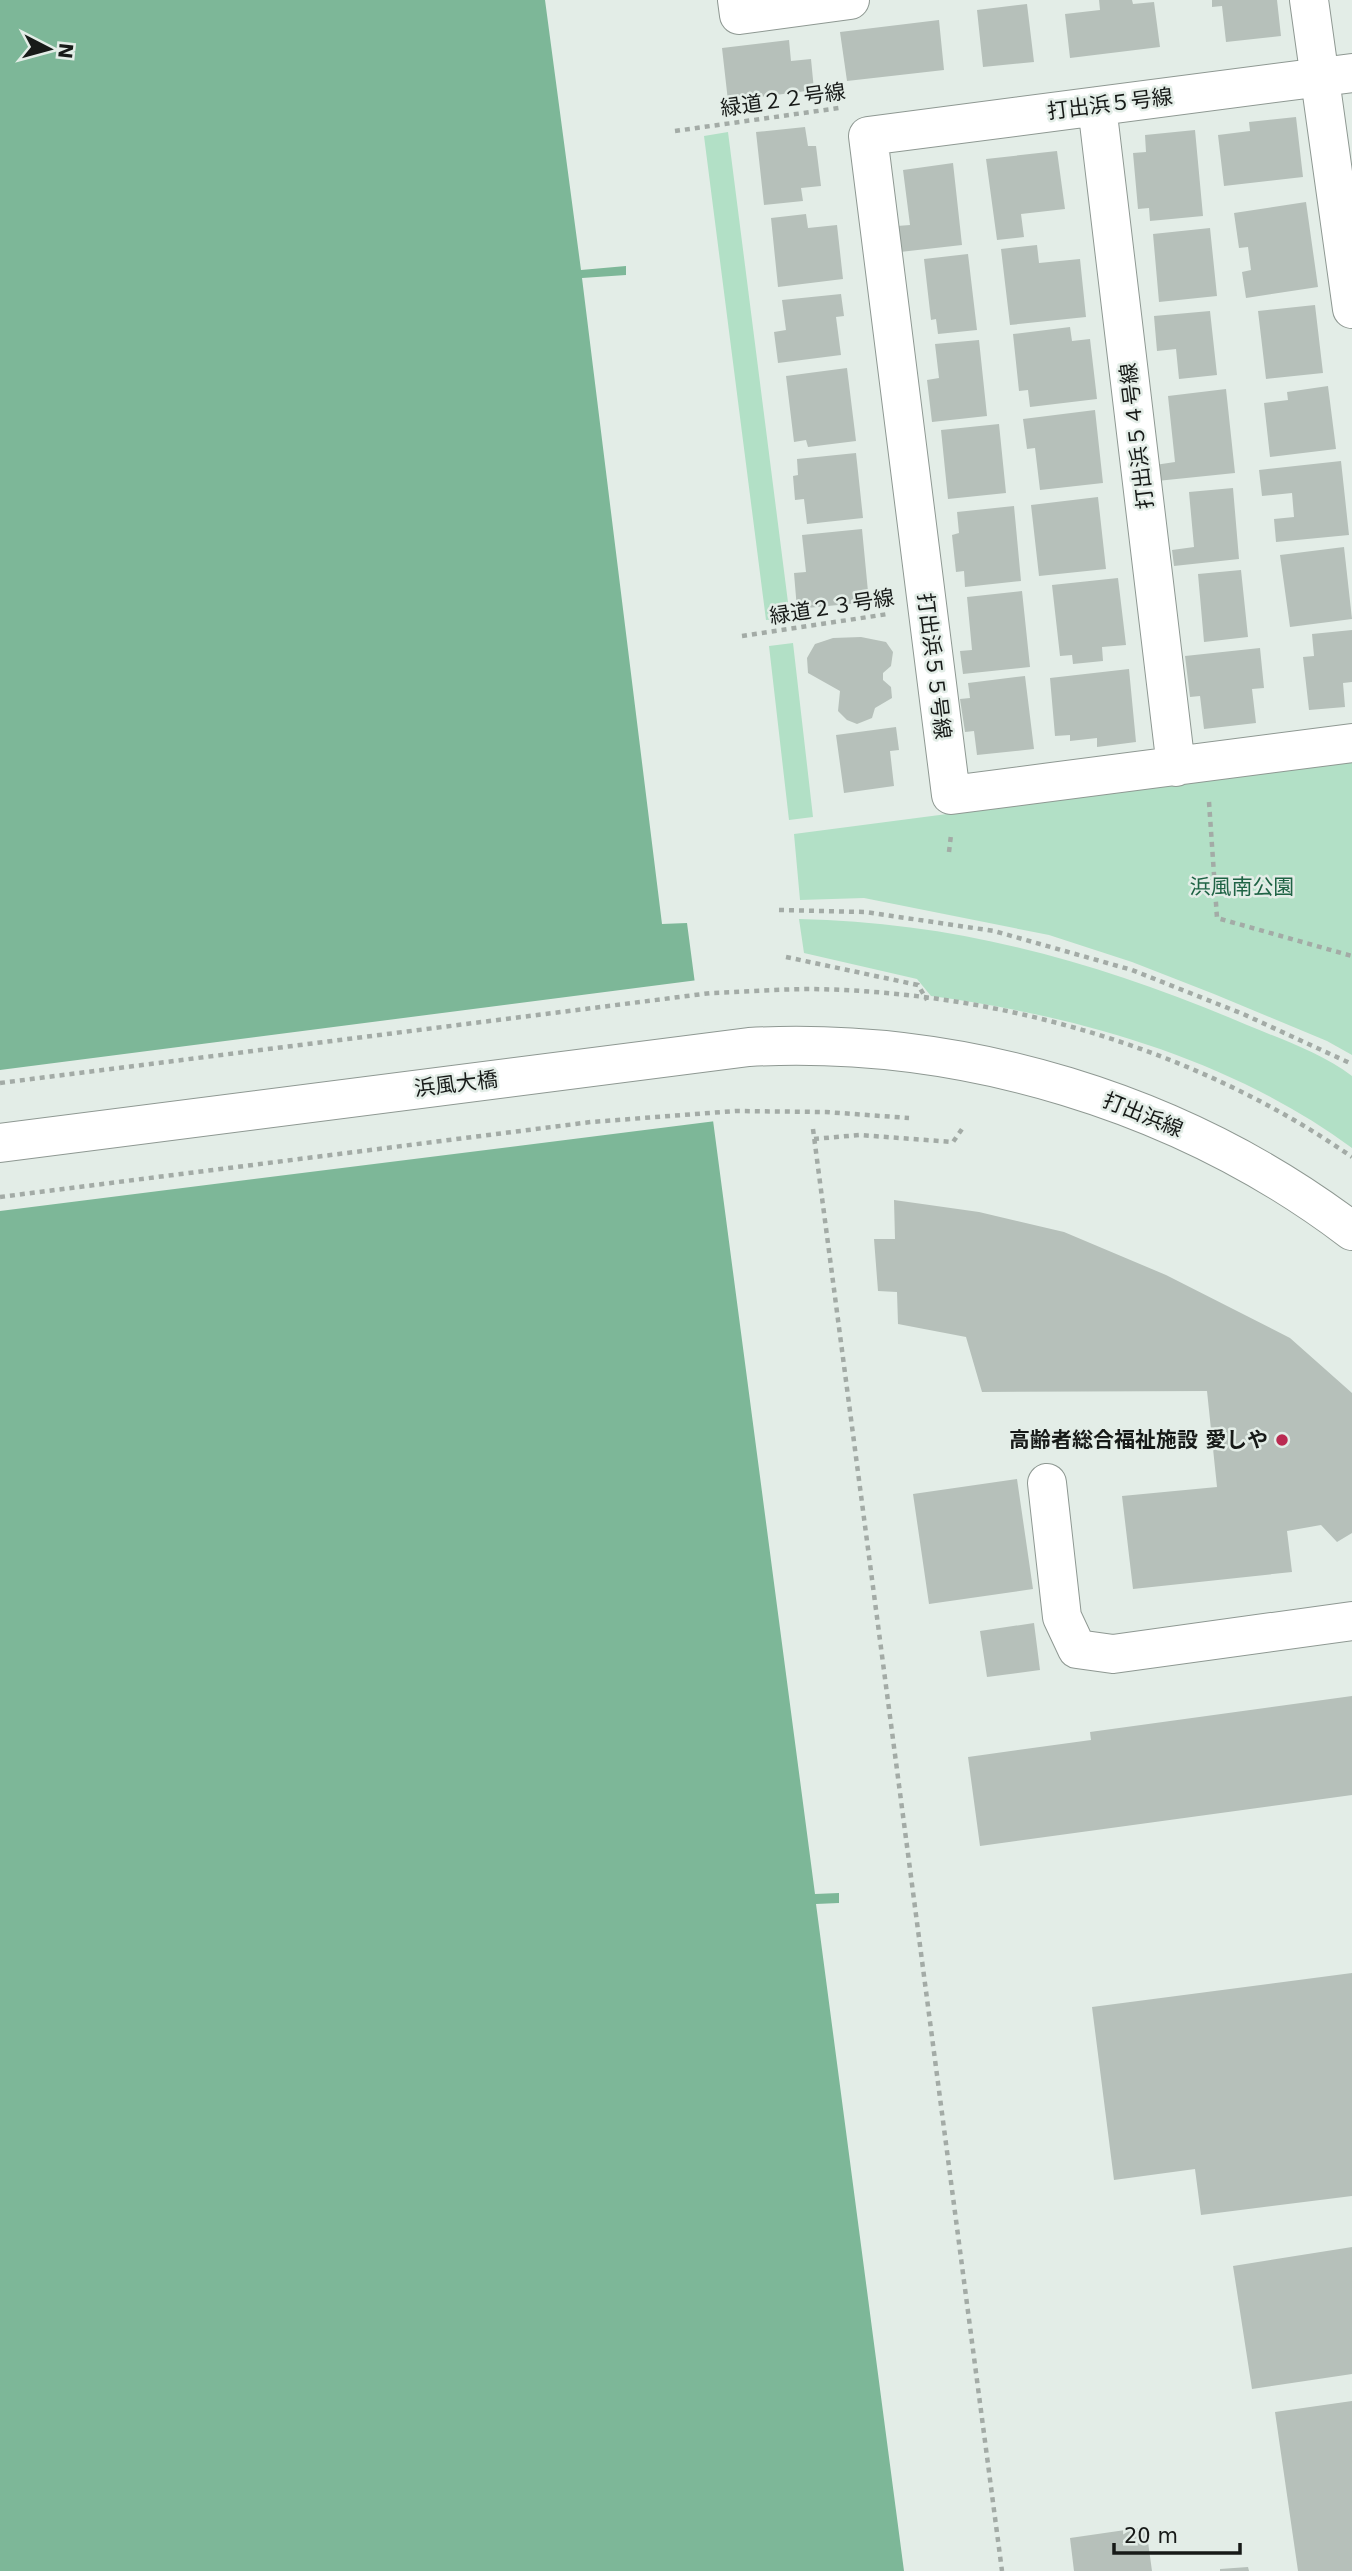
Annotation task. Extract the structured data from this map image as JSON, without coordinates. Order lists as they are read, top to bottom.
{
  "streets": {
    "street": [
      "打出浜５号線",
      "打出浜５４号線",
      "打出浜５５号線",
      "浜風大橋",
      "打出浜線"
    ],
    "path": ["緑道２２号線", "緑道２３号線"]
  },
  "crossings": [
    ["緑道２２号線", "打出浜５号線"],
    ["緑道２２号線", "打出浜５５号線"],
    ["打出浜５号線", "打出浜５４号線"],
    ["打出浜５号線", "打出浜５５号線"],
    ["打出浜５４号線", "打出浜５５号線"],
    ["緑道２３号線", "打出浜５５号線"],
    ["浜風大橋", "打出浜線"]
  ],
  "parks": ["浜風南公園"],
  "places": ["高齢者総合福祉施設 愛しや"],
  "scale_bar": "20 m",
  "north": "right"
}
